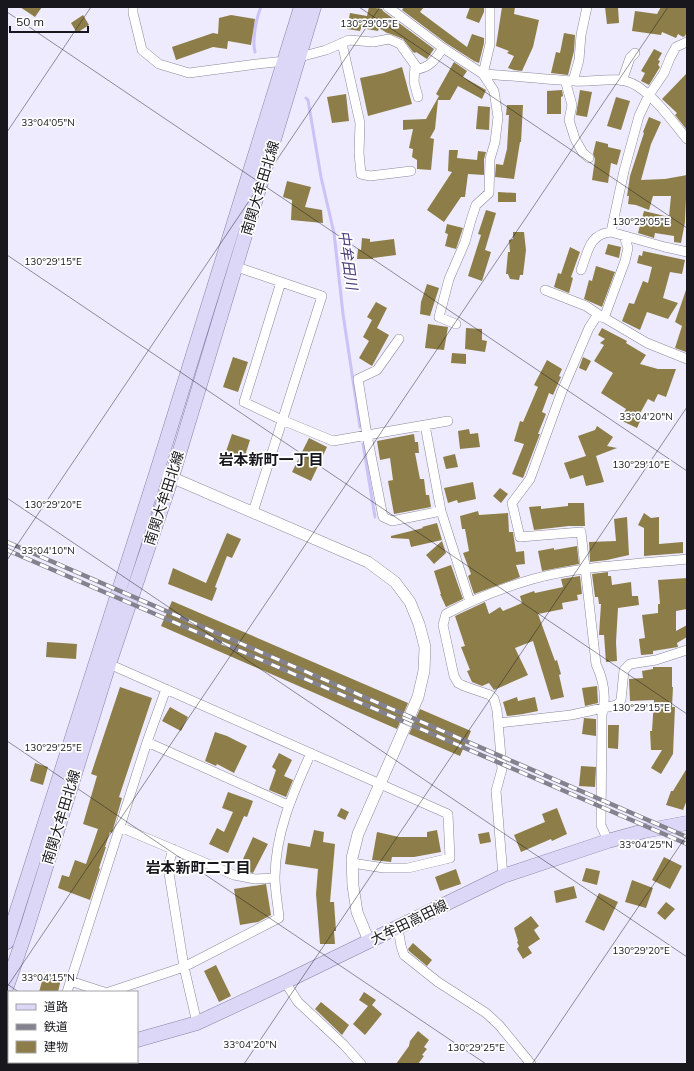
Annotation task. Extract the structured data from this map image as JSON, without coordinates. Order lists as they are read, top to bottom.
{
  "streets": {
    "main road": ["南関大牟田北線", "大牟田高田線"]
  },
  "districts": ["岩本新町一丁目", "岩本新町二丁目"],
  "water": ["中牟田川"],
  "legend": ["道路", "鉄道", "建物"],
  "scale_bar": "50 m",
  "coordinates": [
    "130°29'05\"E",
    "33°04'05\"N",
    "130°29'15\"E",
    "33°04'20\"N",
    "130°29'10\"E",
    "130°29'20\"E",
    "33°04'10\"N",
    "130°29'25\"E",
    "33°04'25\"N",
    "33°04'15\"N"
  ]
}
